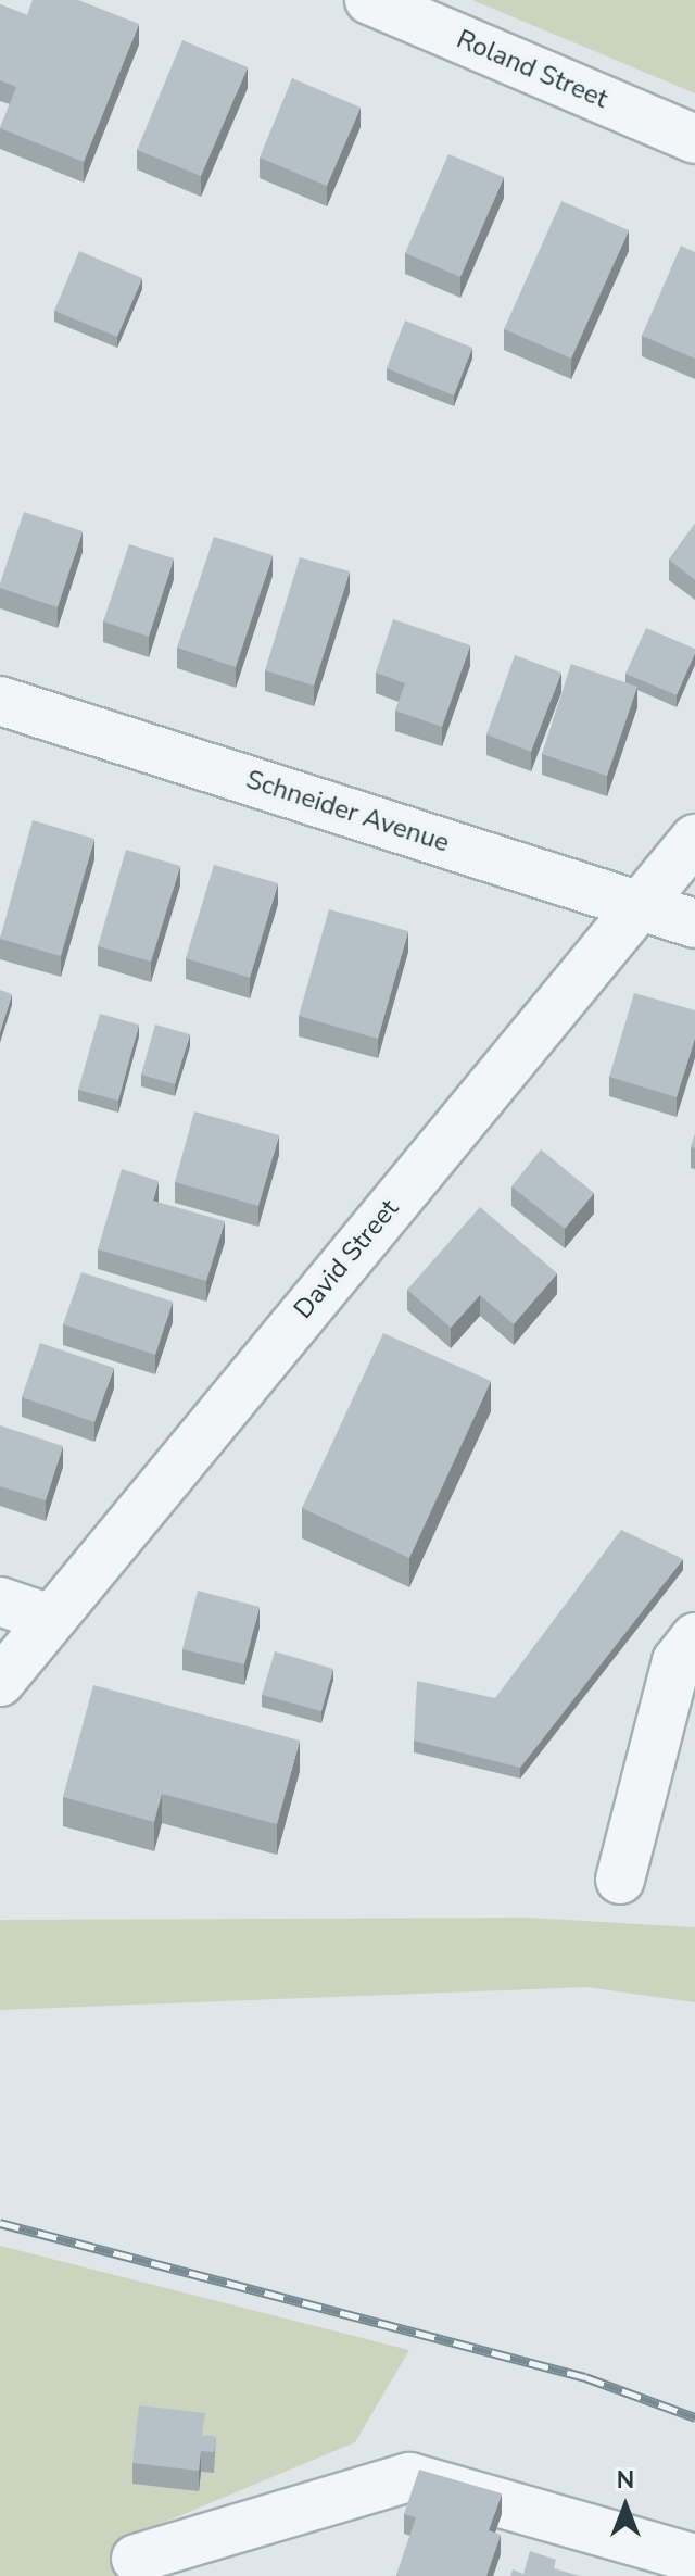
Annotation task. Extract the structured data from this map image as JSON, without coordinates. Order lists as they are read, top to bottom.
{
  "streets": {
    "street": ["Roland Street", "Schneider Avenue", "David Street"]
  },
  "crossings": [
    ["Schneider Avenue", "David Street"]
  ],
  "north": "top"
}
